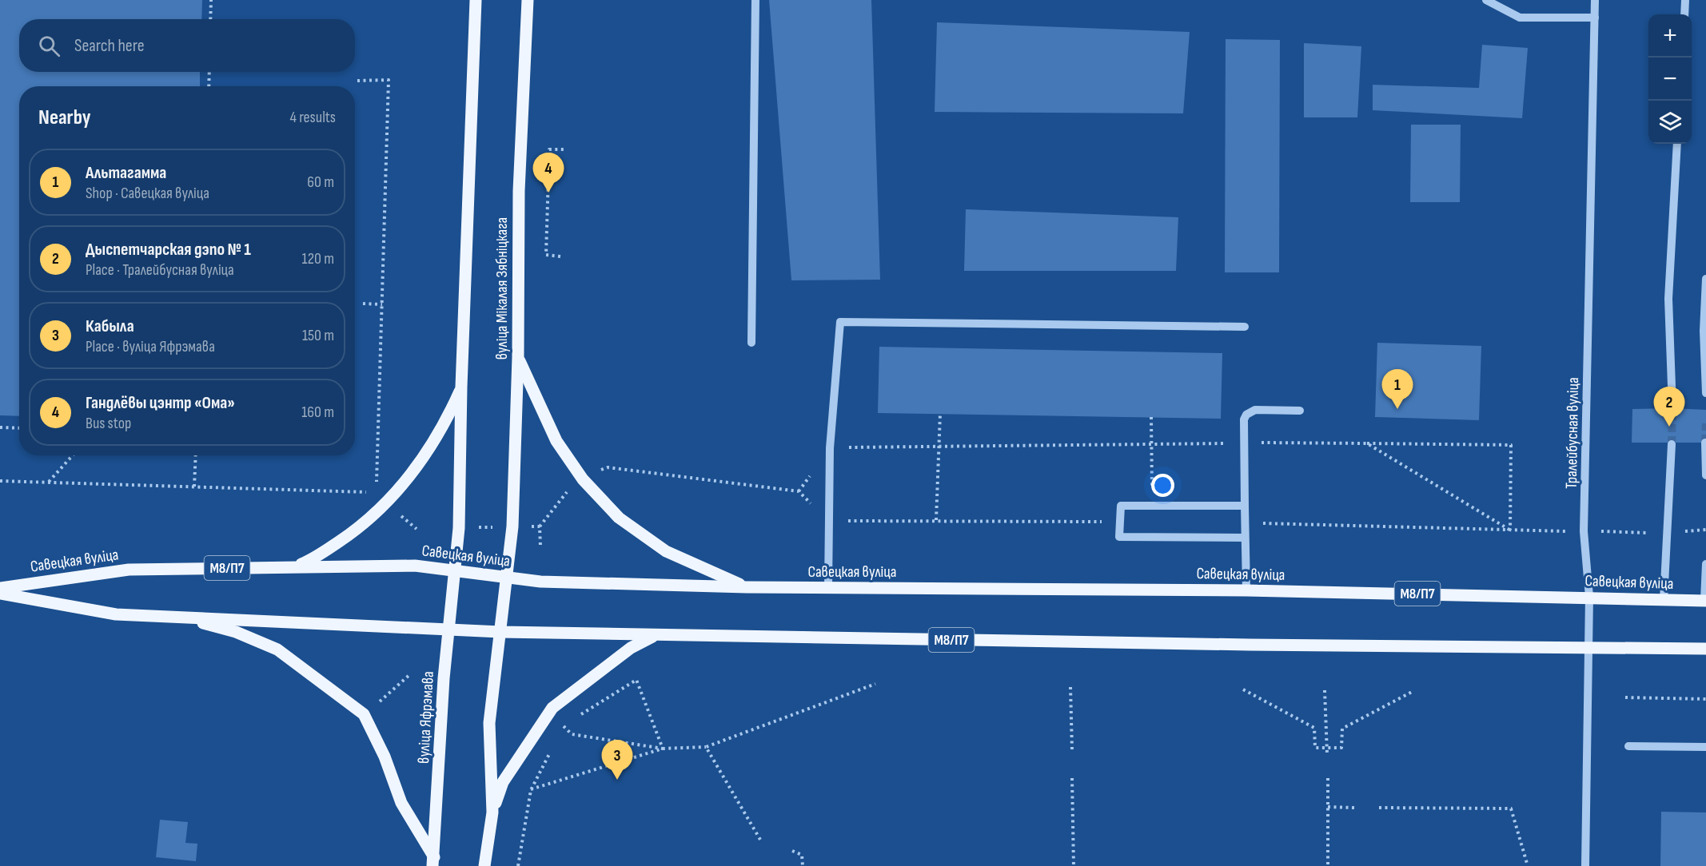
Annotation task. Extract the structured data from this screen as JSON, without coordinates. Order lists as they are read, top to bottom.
{
  "streets": {
    "main road": [
      "вуліца Мікалая Зябніцкага",
      "Савецкая вуліца",
      "М8/П7",
      "вуліца Яфрэмава"
    ],
    "street": ["Тралейбусная вуліца"]
  },
  "crossings": [
    ["вуліца Мікалая Зябніцкага", "Савецкая вуліца"],
    ["Тралейбусная вуліца", "Савецкая вуліца"],
    ["Савецкая вуліца", "вуліца Яфрэмава"]
  ],
  "page": {
    "map_buttons": ["+", "−"],
    "search": "Search here",
    "heading": ["Nearby", "4 results"],
    "list": [
      {
        "mark": "1",
        "name": "Альтагамма",
        "note": "Shop · Савецкая вуліца",
        "value": "60 m"
      },
      {
        "mark": "2",
        "name": "Дыспетчарская дэпо № 1",
        "note": "Place · Тралейбусная вуліца",
        "value": "120 m"
      },
      {
        "mark": "3",
        "name": "Кабыла",
        "note": "Place · вуліца Яфрэмава",
        "value": "150 m"
      },
      {
        "mark": "4",
        "name": "Гандлёвы цэнтр «Ома»",
        "note": "Bus stop",
        "value": "160 m"
      }
    ],
    "pins": [
      "4",
      "1",
      "2",
      "3"
    ]
  }
}
